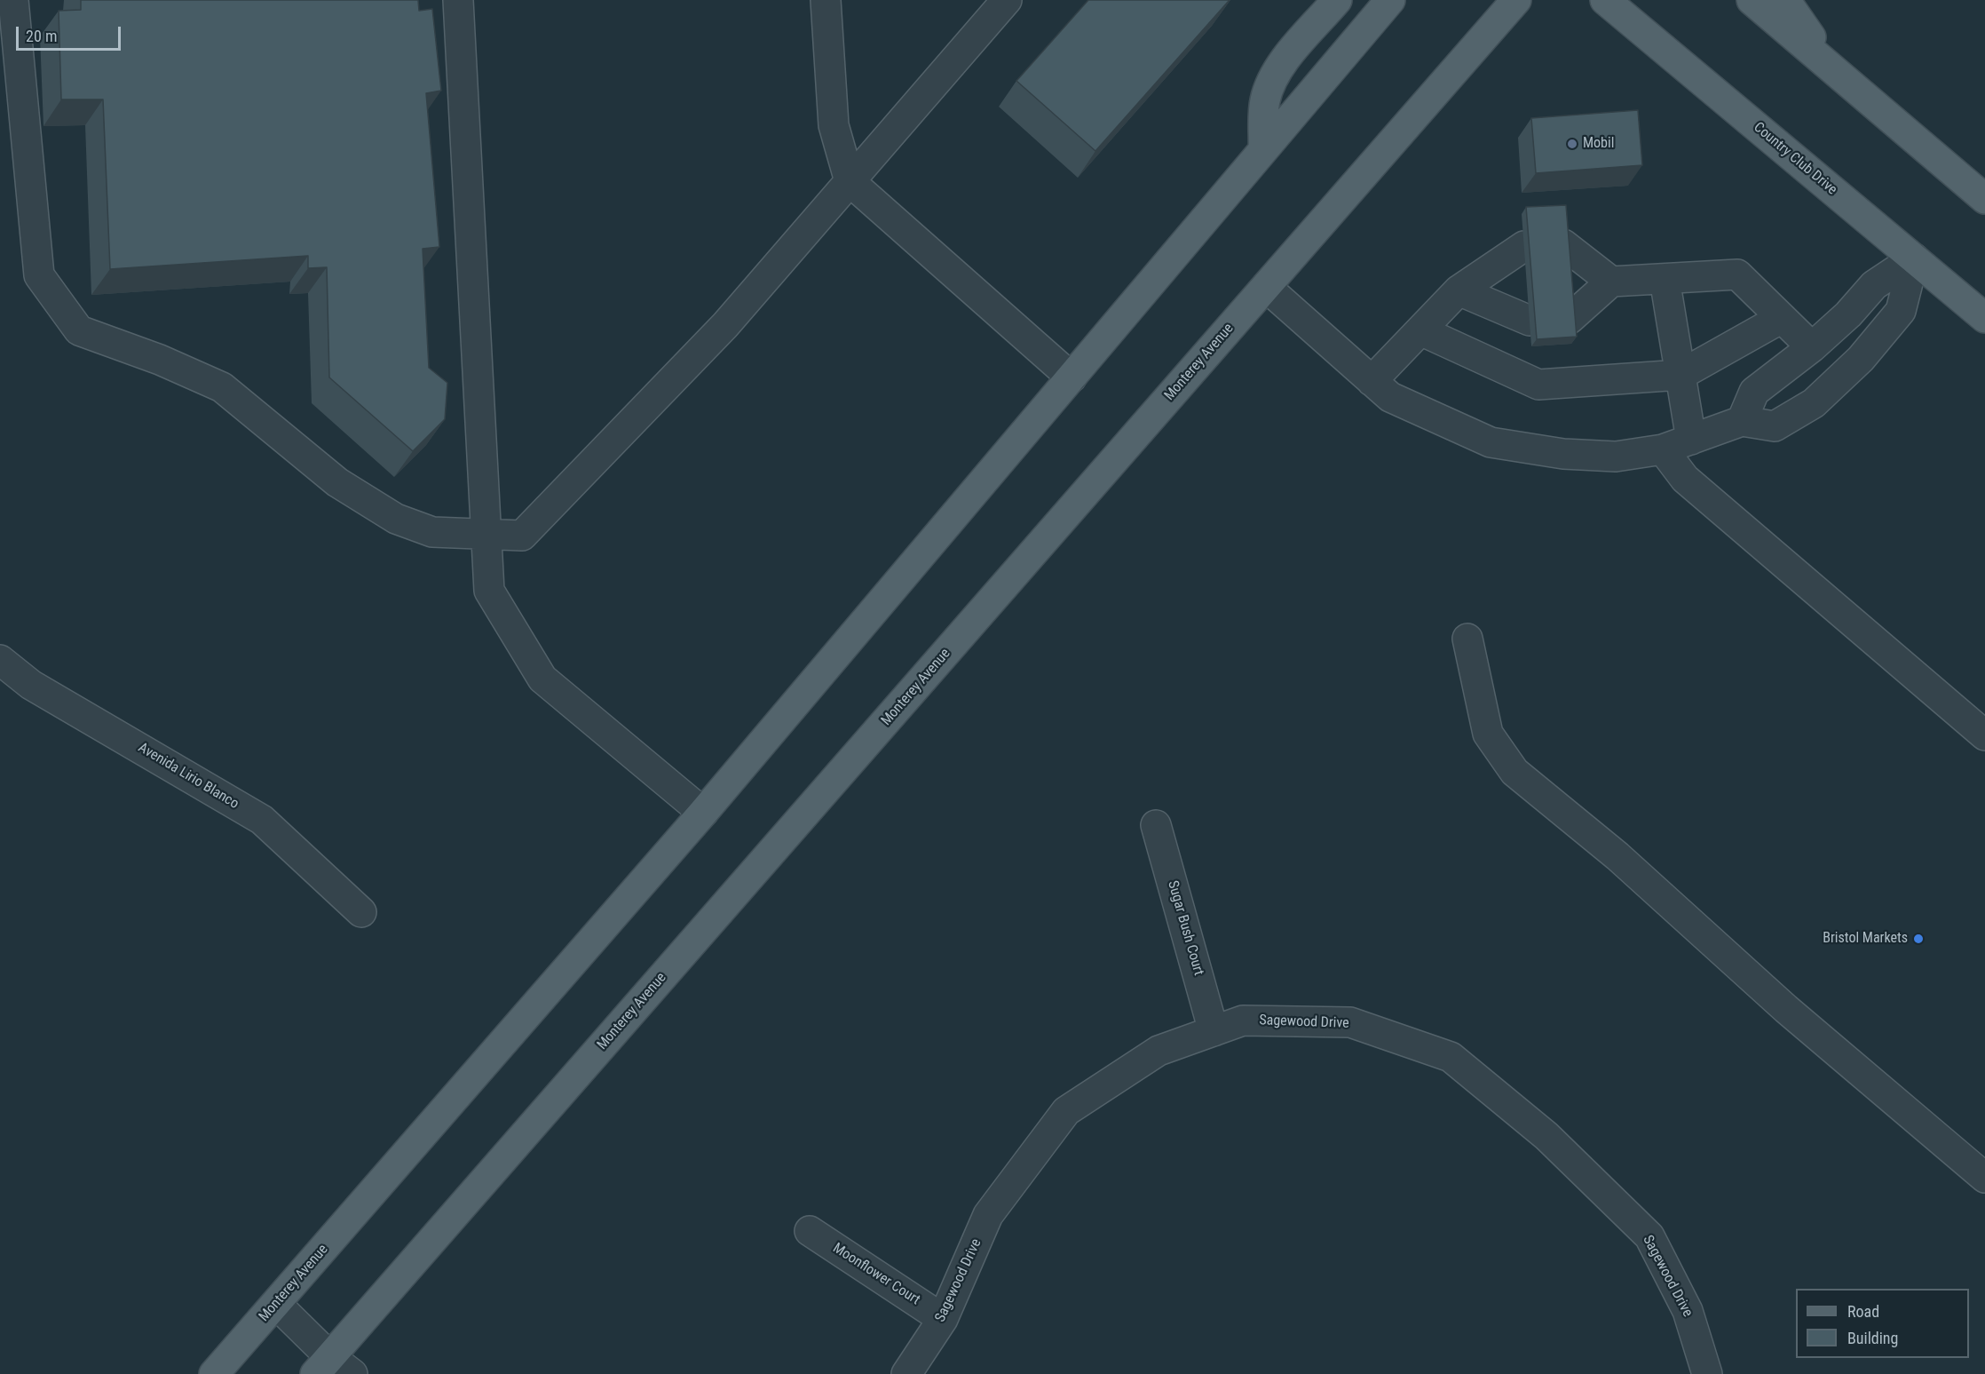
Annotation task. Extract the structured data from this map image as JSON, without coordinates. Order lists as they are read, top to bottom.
{
  "streets": {
    "main road": ["Country Club Drive", "Monterey Avenue"],
    "street": [
      "Avenida Lirio Blanco",
      "Sugar Bush Court",
      "Sagewood Drive",
      "Moonflower Court"
    ]
  },
  "crossings": [
    ["Sugar Bush Court", "Sagewood Drive"],
    ["Sagewood Drive", "Moonflower Court"]
  ],
  "places": ["Mobil", "Bristol Markets"],
  "legend": ["Road", "Building"],
  "scale_bar": "20 m"
}
